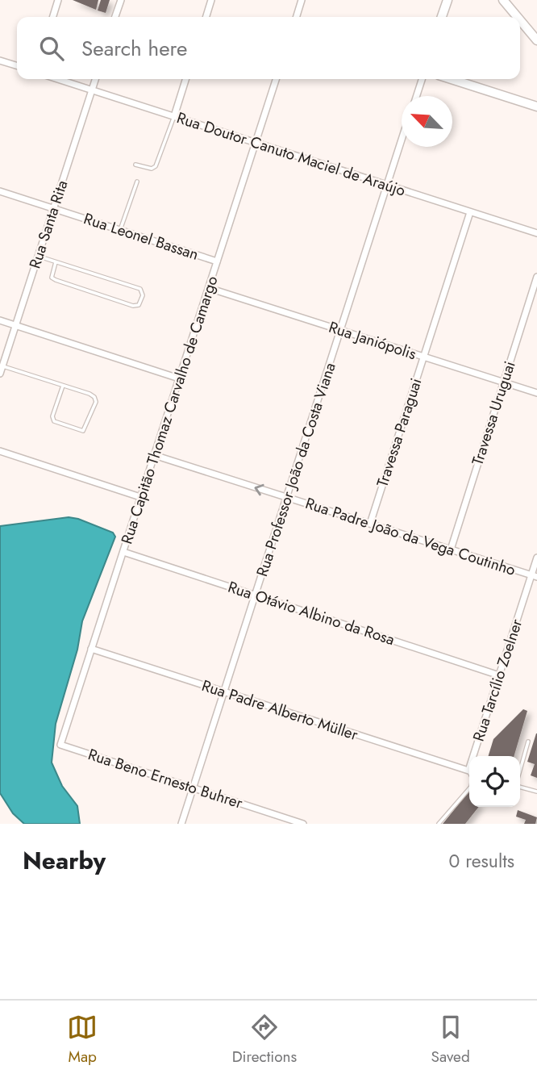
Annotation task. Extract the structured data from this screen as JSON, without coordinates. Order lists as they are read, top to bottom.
{
  "streets": {
    "street": [
      "Rua Doutor Canuto Maciel de Araújo",
      "Rua Santa Rita",
      "Rua Leonel Bassan",
      "Rua Janiópolis",
      "Rua Capitão Thomaz Carvalho de Camargo",
      "Travessa Uruguai",
      "Travessa Paraguai",
      "Rua Professor João da Costa Viana",
      "Rua Padre João da Vega Coutinho",
      "Rua Otávio Albino da Rosa",
      "Rua Tarcílio Zoelner",
      "Rua Padre Alberto Müller",
      "Rua Beno Ernesto Buhrer"
    ]
  },
  "crossings": [
    ["Rua Doutor Canuto Maciel de Araújo", "Rua Santa Rita"],
    ["Rua Doutor Canuto Maciel de Araújo", "Rua Capitão Thomaz Carvalho de Camargo"],
    ["Rua Doutor Canuto Maciel de Araújo", "Travessa Paraguai"],
    ["Rua Doutor Canuto Maciel de Araújo", "Rua Professor João da Costa Viana"],
    ["Rua Santa Rita", "Rua Leonel Bassan"],
    ["Rua Leonel Bassan", "Rua Capitão Thomaz Carvalho de Camargo"],
    ["Rua Janiópolis", "Rua Capitão Thomaz Carvalho de Camargo"],
    ["Rua Janiópolis", "Travessa Uruguai"],
    ["Rua Janiópolis", "Travessa Paraguai"],
    ["Rua Janiópolis", "Rua Professor João da Costa Viana"],
    ["Rua Capitão Thomaz Carvalho de Camargo", "Rua Padre João da Vega Coutinho"],
    ["Rua Capitão Thomaz Carvalho de Camargo", "Rua Otávio Albino da Rosa"],
    ["Rua Capitão Thomaz Carvalho de Camargo", "Rua Padre Alberto Müller"],
    ["Rua Capitão Thomaz Carvalho de Camargo", "Rua Beno Ernesto Buhrer"],
    ["Travessa Uruguai", "Rua Padre João da Vega Coutinho"],
    ["Travessa Paraguai", "Rua Padre João da Vega Coutinho"],
    ["Rua Professor João da Costa Viana", "Rua Padre João da Vega Coutinho"],
    ["Rua Professor João da Costa Viana", "Rua Otávio Albino da Rosa"],
    ["Rua Professor João da Costa Viana", "Rua Padre Alberto Müller"],
    ["Rua Professor João da Costa Viana", "Rua Beno Ernesto Buhrer"],
    ["Rua Padre João da Vega Coutinho", "Rua Tarcílio Zoelner"],
    ["Rua Otávio Albino da Rosa", "Rua Tarcílio Zoelner"]
  ],
  "north": "top left",
  "page": {
    "search": "Search here",
    "heading": ["Nearby", "0 results"],
    "nav": ["Map", "Directions", "Saved"]
  }
}
